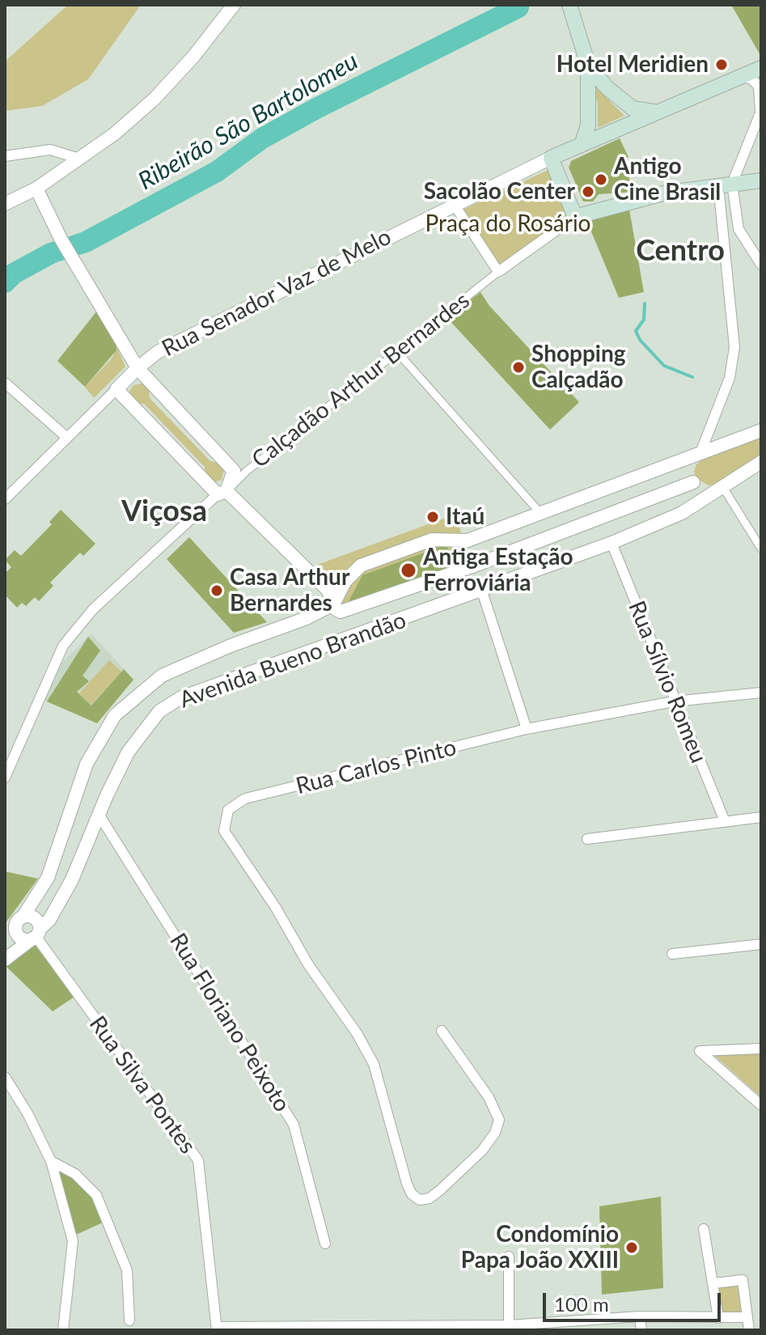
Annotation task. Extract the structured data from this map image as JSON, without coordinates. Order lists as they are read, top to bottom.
{
  "streets": {
    "street": [
      "Rua Senador Vaz de Melo",
      "Calçadão Arthur Bernardes",
      "Avenida Bueno Brandão",
      "Rua Sílvio Romeu",
      "Rua Carlos Pinto",
      "Rua Floriano Peixoto",
      "Rua Silva Pontes"
    ]
  },
  "crossings": [
    ["Avenida Bueno Brandão", "Rua Sílvio Romeu"],
    ["Avenida Bueno Brandão", "Rua Floriano Peixoto"],
    ["Avenida Bueno Brandão", "Rua Silva Pontes"],
    ["Rua Sílvio Romeu", "Rua Carlos Pinto"]
  ],
  "districts": ["Centro", "Viçosa"],
  "water": ["Ribeirão São Bartolomeu"],
  "parks": ["Praça do Rosário"],
  "places": [
    "Hotel Meridien",
    "Antigo Cine Brasil",
    "Sacolão Center",
    "Shopping Calçadão",
    "Itaú",
    "Antiga Estação Ferroviária",
    "Casa Arthur Bernardes",
    "Condomínio Papa João XXIII"
  ],
  "scale_bar": "100 m"
}
